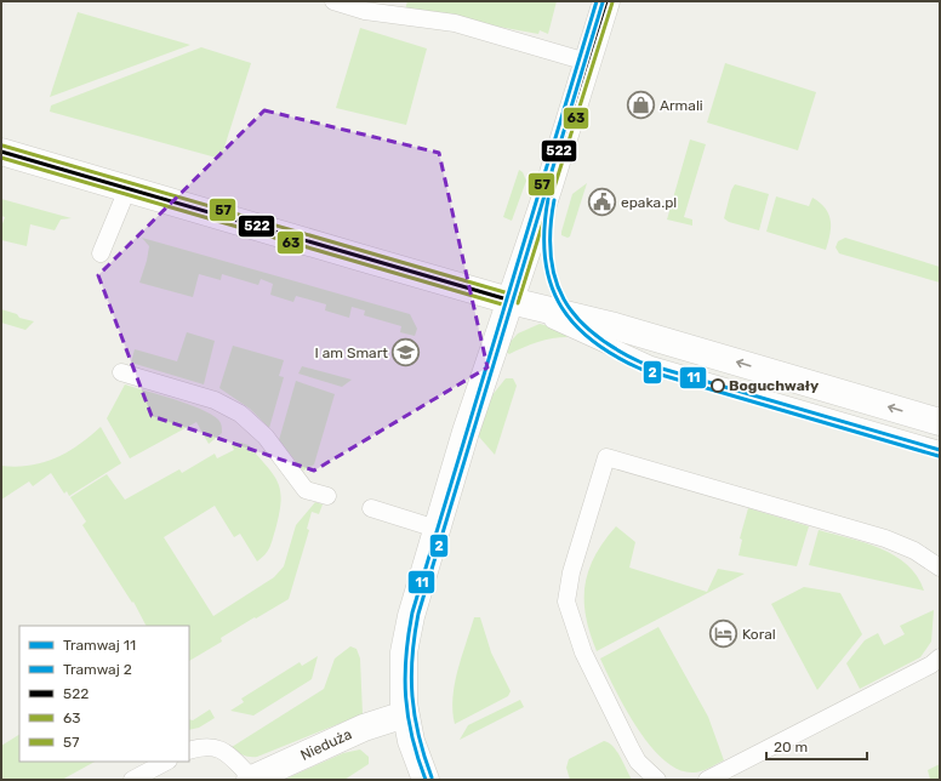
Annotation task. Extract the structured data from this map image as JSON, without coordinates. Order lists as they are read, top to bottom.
{
  "streets": {
    "street": ["Nieduża"]
  },
  "places": {
    "shop": ["Armali"],
    "public building": ["epaka.pl"],
    "school or university": ["I am Smart"],
    "other": ["Boguchwały"],
    "hotel": ["Koral"]
  },
  "lines": [
    "tram line 11",
    "transit line 522",
    "transit line 57",
    "tram line 2",
    "transit line 63"
  ],
  "legend": [
    "Tramwaj 11",
    "Tramwaj 2",
    "522",
    "63",
    "57"
  ],
  "scale_bar": "20 m"
}
